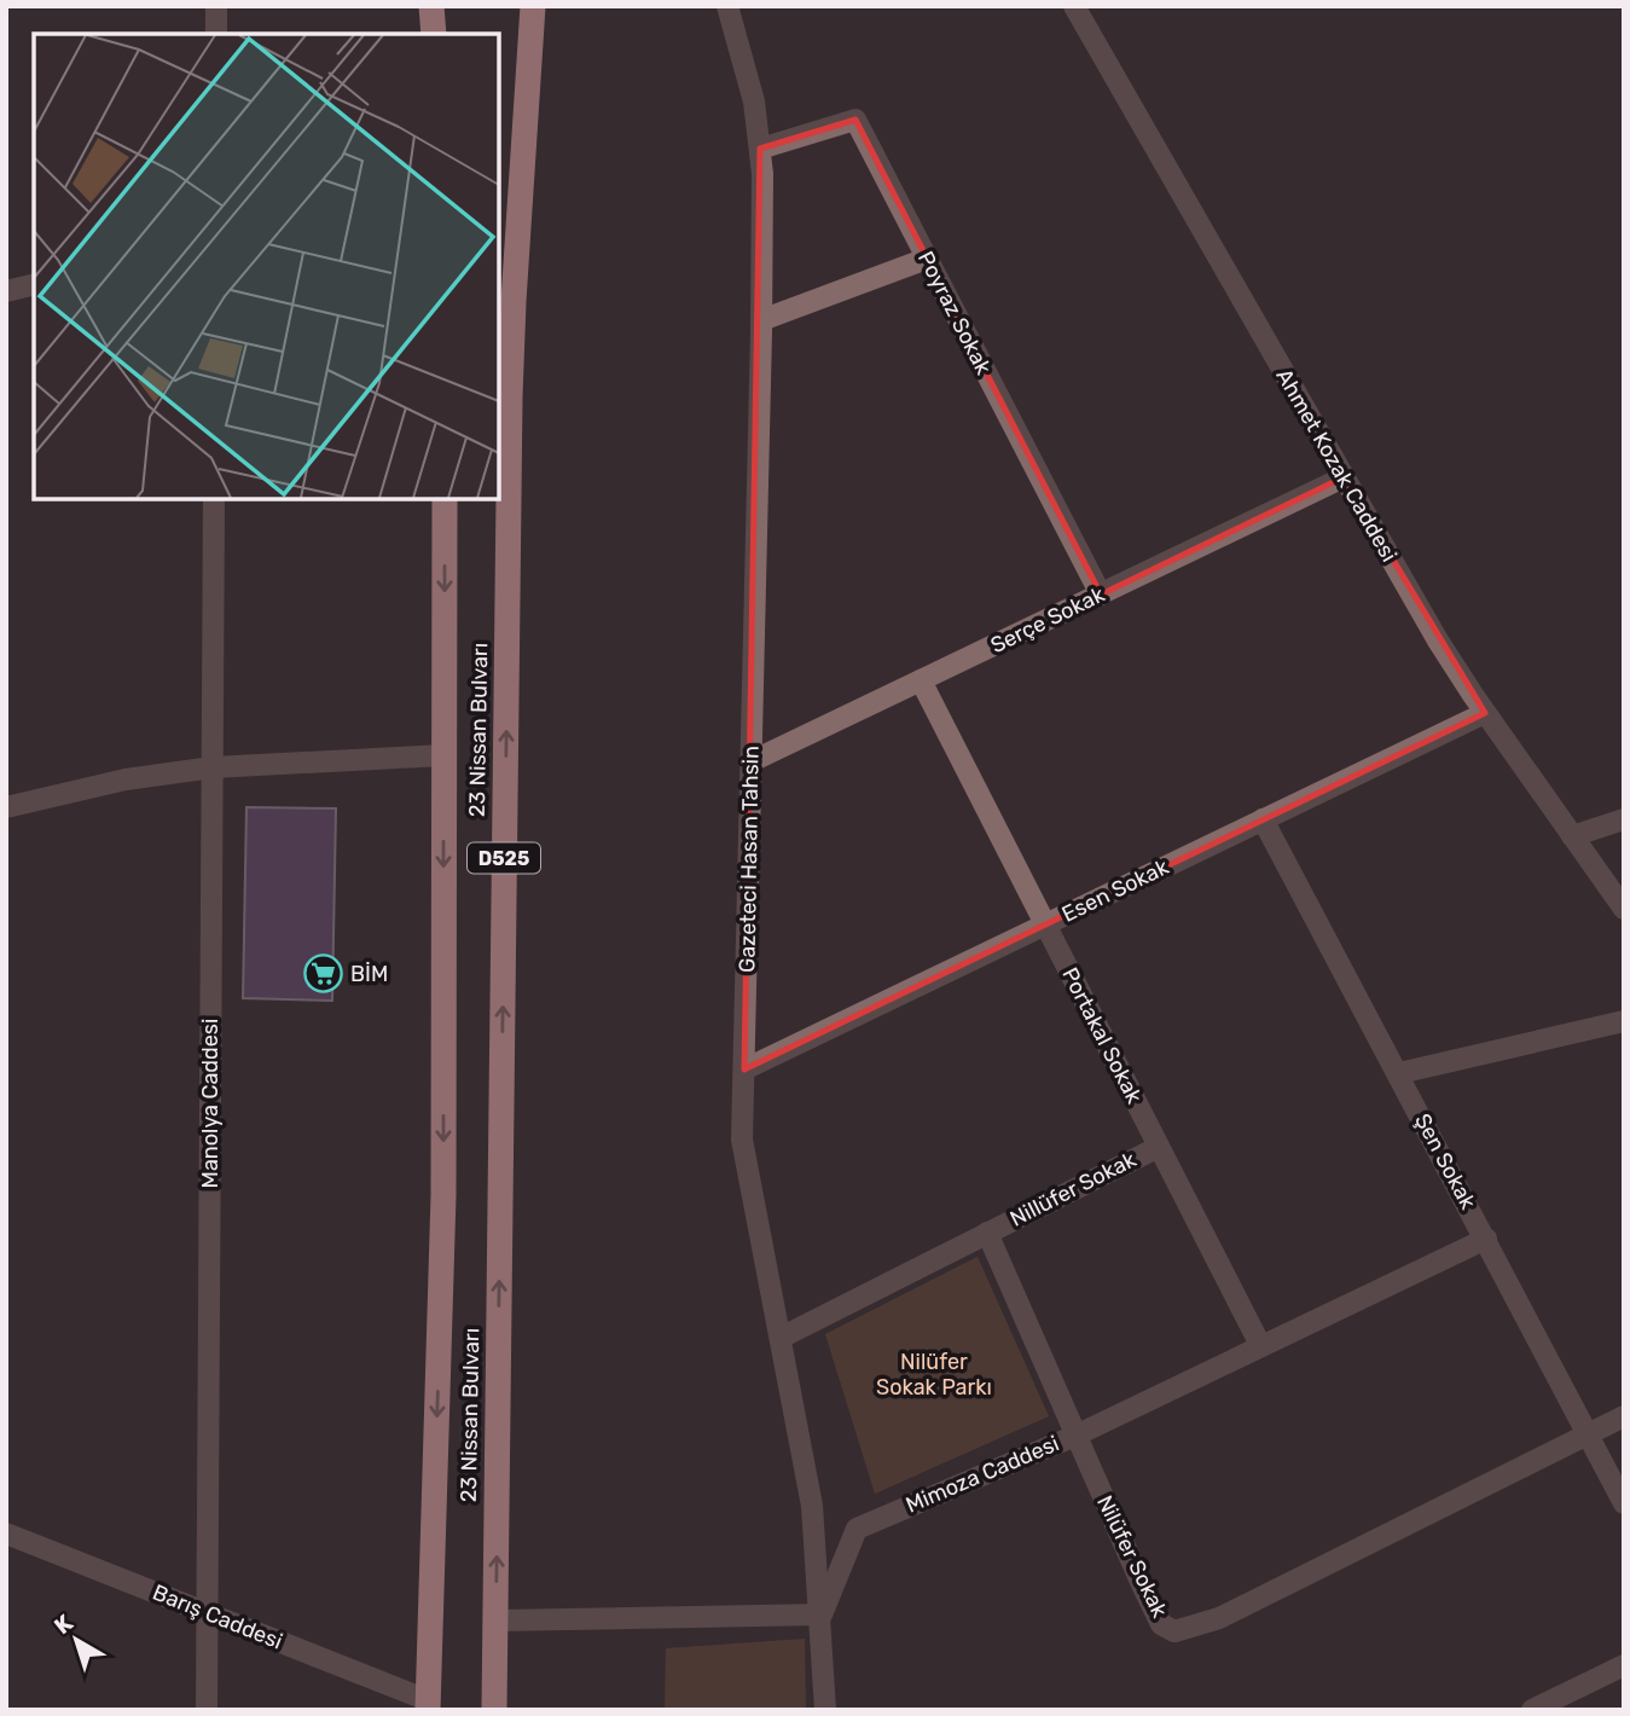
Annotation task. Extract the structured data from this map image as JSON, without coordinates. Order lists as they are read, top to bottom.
{
  "streets": {
    "highway": ["23 Nissan Bulvarı", "D525"],
    "street": [
      "Poyraz Sokak",
      "Ahmet Kozak Caddesi",
      "Serçe Sokak",
      "Gazeteci Hasan Tahsin",
      "Esen Sokak",
      "Portakal Sokak",
      "Manolya Caddesi",
      "Şen Sokak",
      "Nillüfer Sokak",
      "Mimoza Caddesi",
      "Nilüfer Sokak",
      "Barış Caddesi"
    ]
  },
  "crossings": [
    ["Poyraz Sokak", "Serçe Sokak"],
    ["Poyraz Sokak", "Gazeteci Hasan Tahsin"],
    ["Ahmet Kozak Caddesi", "Serçe Sokak"],
    ["Ahmet Kozak Caddesi", "Esen Sokak"],
    ["Serçe Sokak", "Gazeteci Hasan Tahsin"],
    ["Serçe Sokak", "Portakal Sokak"],
    ["23 Nissan Bulvarı", "Barış Caddesi"],
    ["Gazeteci Hasan Tahsin", "Esen Sokak"],
    ["Gazeteci Hasan Tahsin", "Mimoza Caddesi"],
    ["Esen Sokak", "Portakal Sokak"],
    ["Esen Sokak", "Şen Sokak"],
    ["Portakal Sokak", "Nillüfer Sokak"],
    ["Portakal Sokak", "Mimoza Caddesi"],
    ["Manolya Caddesi", "Barış Caddesi"],
    ["Şen Sokak", "Mimoza Caddesi"],
    ["Şen Sokak", "Nilüfer Sokak"],
    ["Nillüfer Sokak", "Nilüfer Sokak"],
    ["Mimoza Caddesi", "Nilüfer Sokak"]
  ],
  "parks": ["Nilüfer Sokak Parkı"],
  "places": {
    "supermarket": ["BİM"]
  },
  "north": "top left"
}
